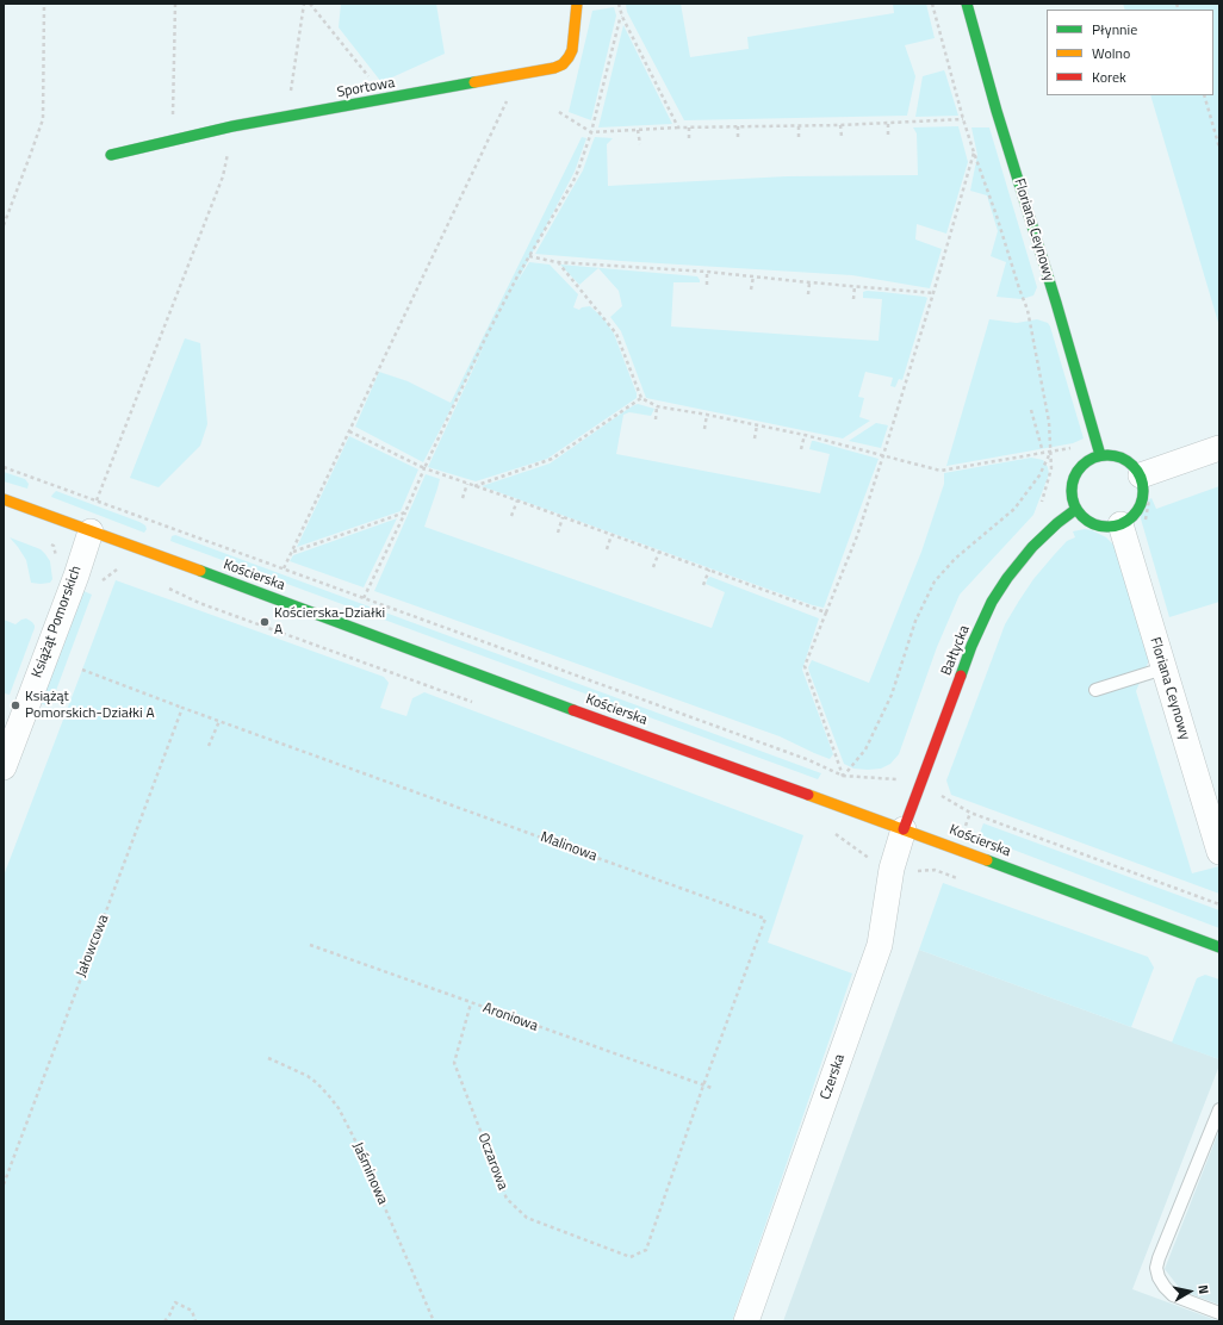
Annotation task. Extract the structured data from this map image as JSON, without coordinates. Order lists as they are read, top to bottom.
{
  "streets": {
    "street": [
      "Sportowa",
      "Floriana Ceynowy",
      "Kościerska",
      "Książąt Pomorskich",
      "Bałtycka",
      "Czerska"
    ],
    "path": [
      "Malinowa",
      "Jałowcowa",
      "Aroniowa",
      "Oczarowa",
      "Jaśminowa"
    ]
  },
  "crossings": [
    ["Floriana Ceynowy", "Bałtycka"],
    ["Kościerska", "Książąt Pomorskich"],
    ["Kościerska", "Bałtycka"],
    ["Kościerska", "Czerska"],
    ["Bałtycka", "Czerska"],
    ["Malinowa", "Aroniowa"],
    ["Malinowa", "Oczarowa"],
    ["Aroniowa", "Oczarowa"]
  ],
  "places": ["Kościerska-Działki A", "Książąt Pomorskich-Działki A"],
  "legend": ["Płynnie", "Wolno", "Korek"],
  "north": "right"
}
